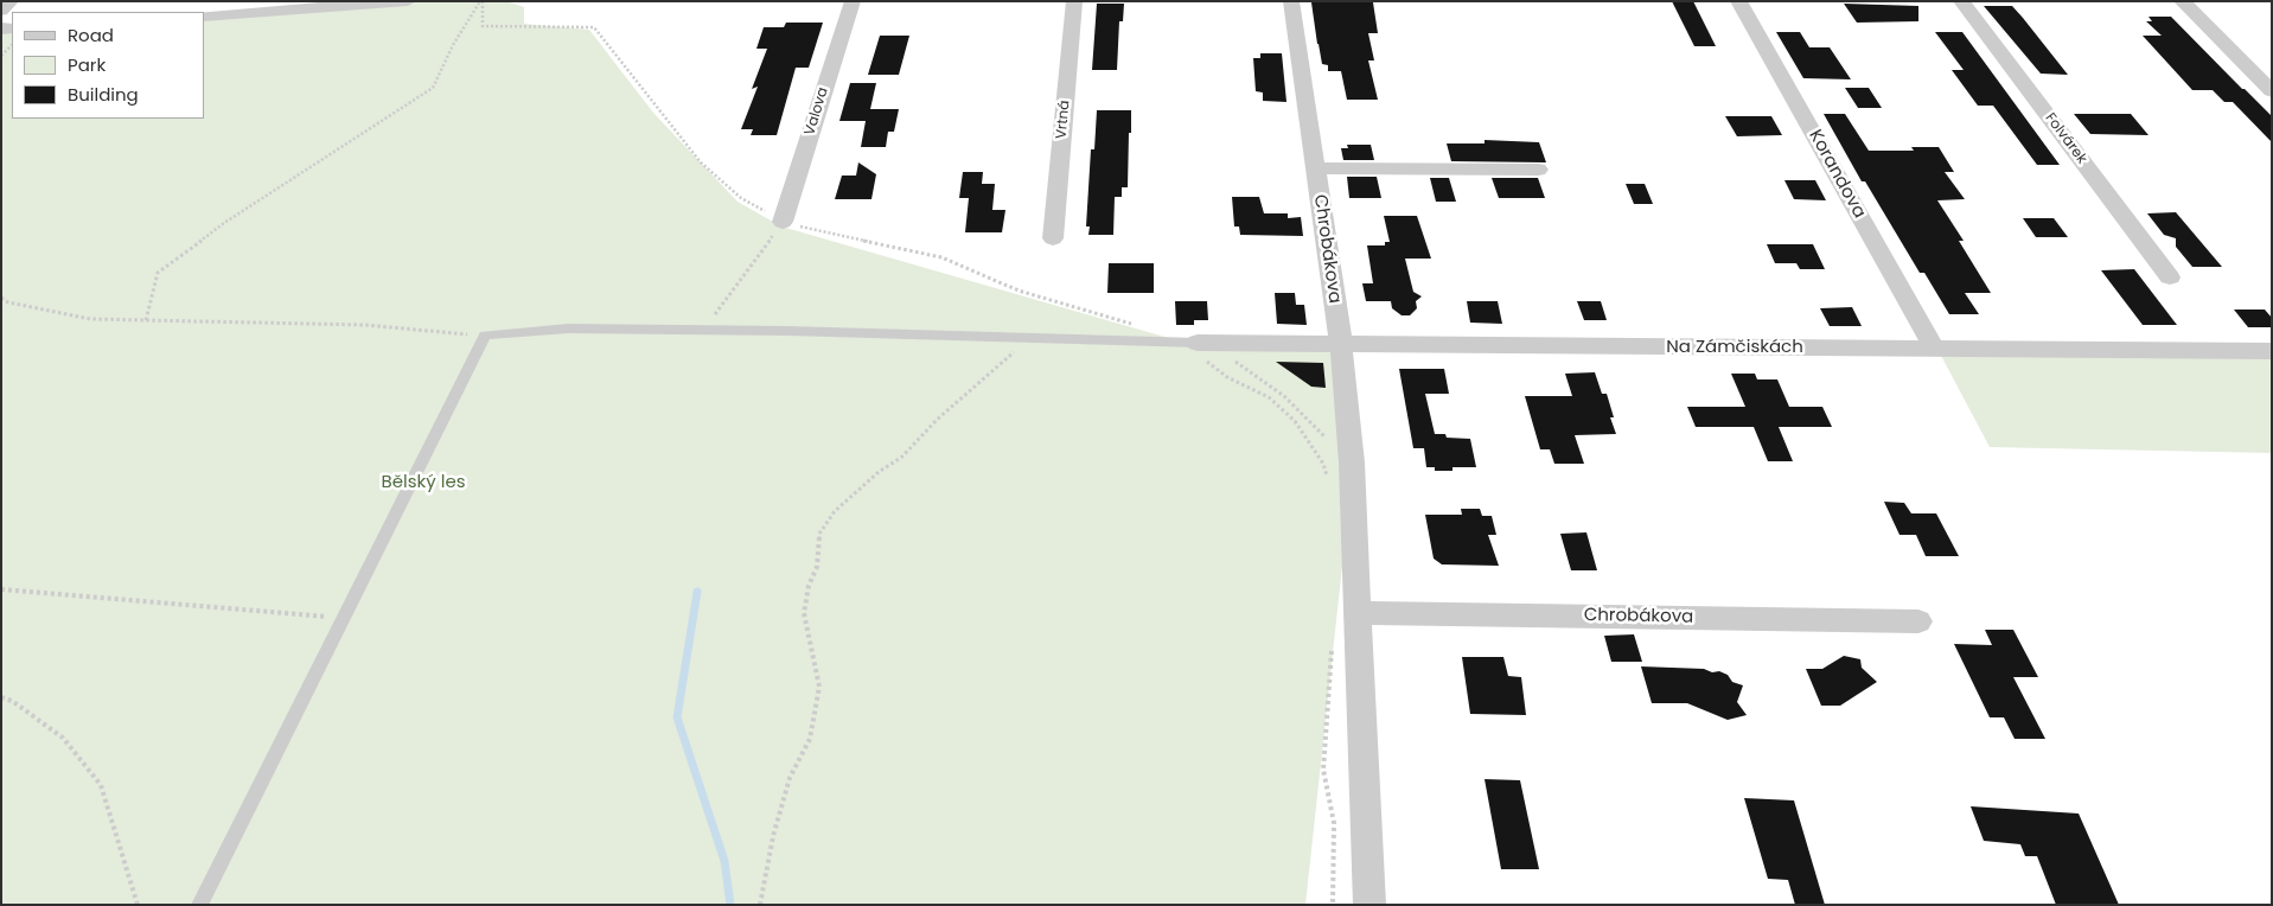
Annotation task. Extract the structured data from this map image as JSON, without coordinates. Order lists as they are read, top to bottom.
{
  "streets": {
    "street": [
      "Valova",
      "Vrtná",
      "Folvárek",
      "Korandova",
      "Chrobákova",
      "Na Zámčiskách"
    ]
  },
  "crossings": [
    ["Korandova", "Na Zámčiskách"],
    ["Chrobákova", "Na Zámčiskách"]
  ],
  "parks": ["Bělský les"],
  "legend": ["Road", "Park", "Building"]
}
